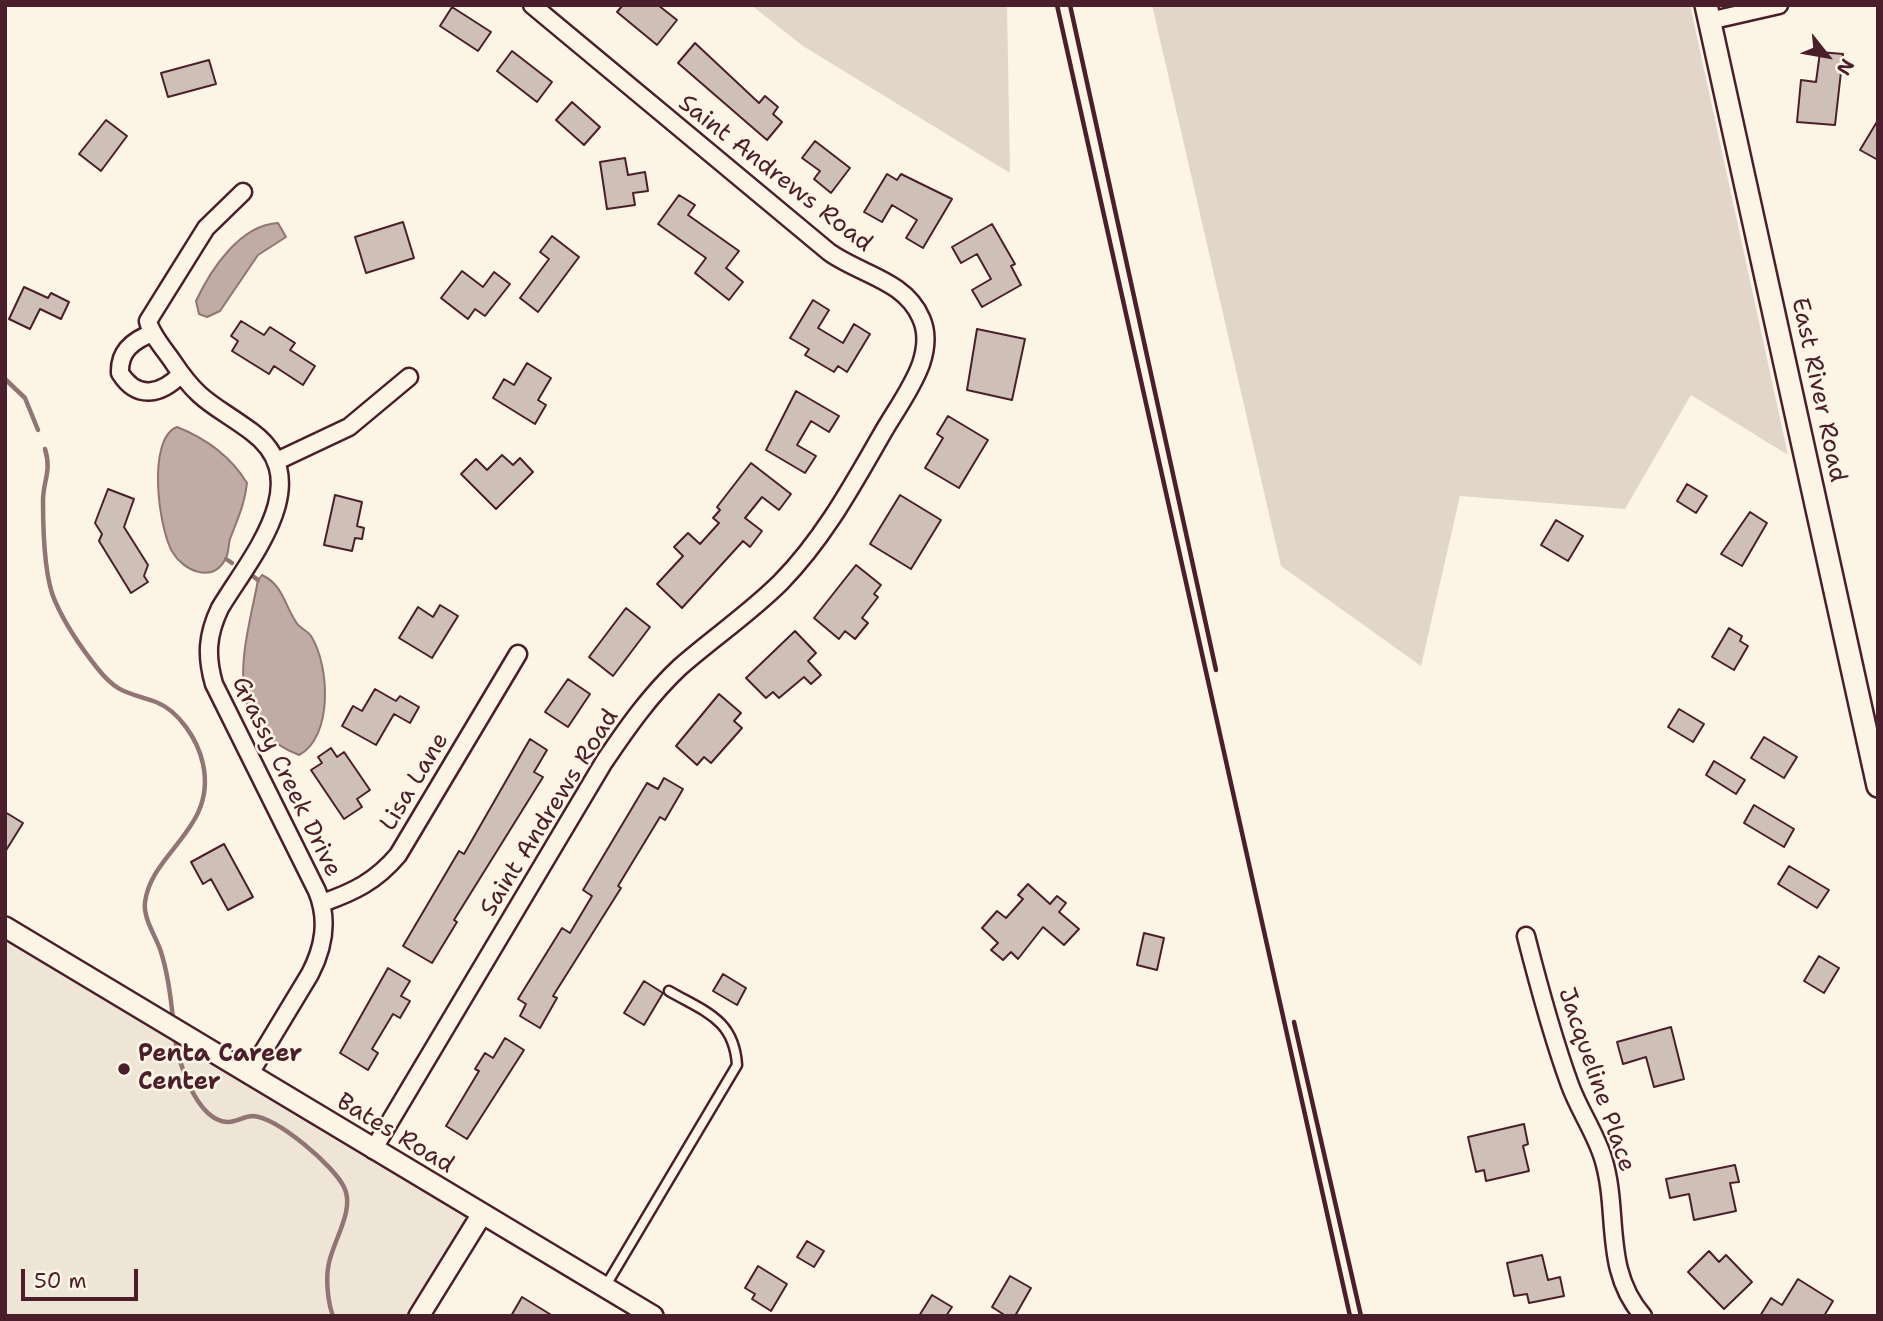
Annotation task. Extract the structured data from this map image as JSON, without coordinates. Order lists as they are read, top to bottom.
{
  "streets": {
    "main road": ["East River Road"],
    "street": [
      "Saint Andrews Road",
      "Grassy Creek Drive",
      "Lisa Lane",
      "Jacqueline Place",
      "Bates Road"
    ]
  },
  "crossings": [
    ["Saint Andrews Road", "Bates Road"],
    ["Grassy Creek Drive", "Lisa Lane"],
    ["Grassy Creek Drive", "Bates Road"]
  ],
  "places": ["Penta Career Center"],
  "scale_bar": "50 m",
  "north": "bottom right"
}
